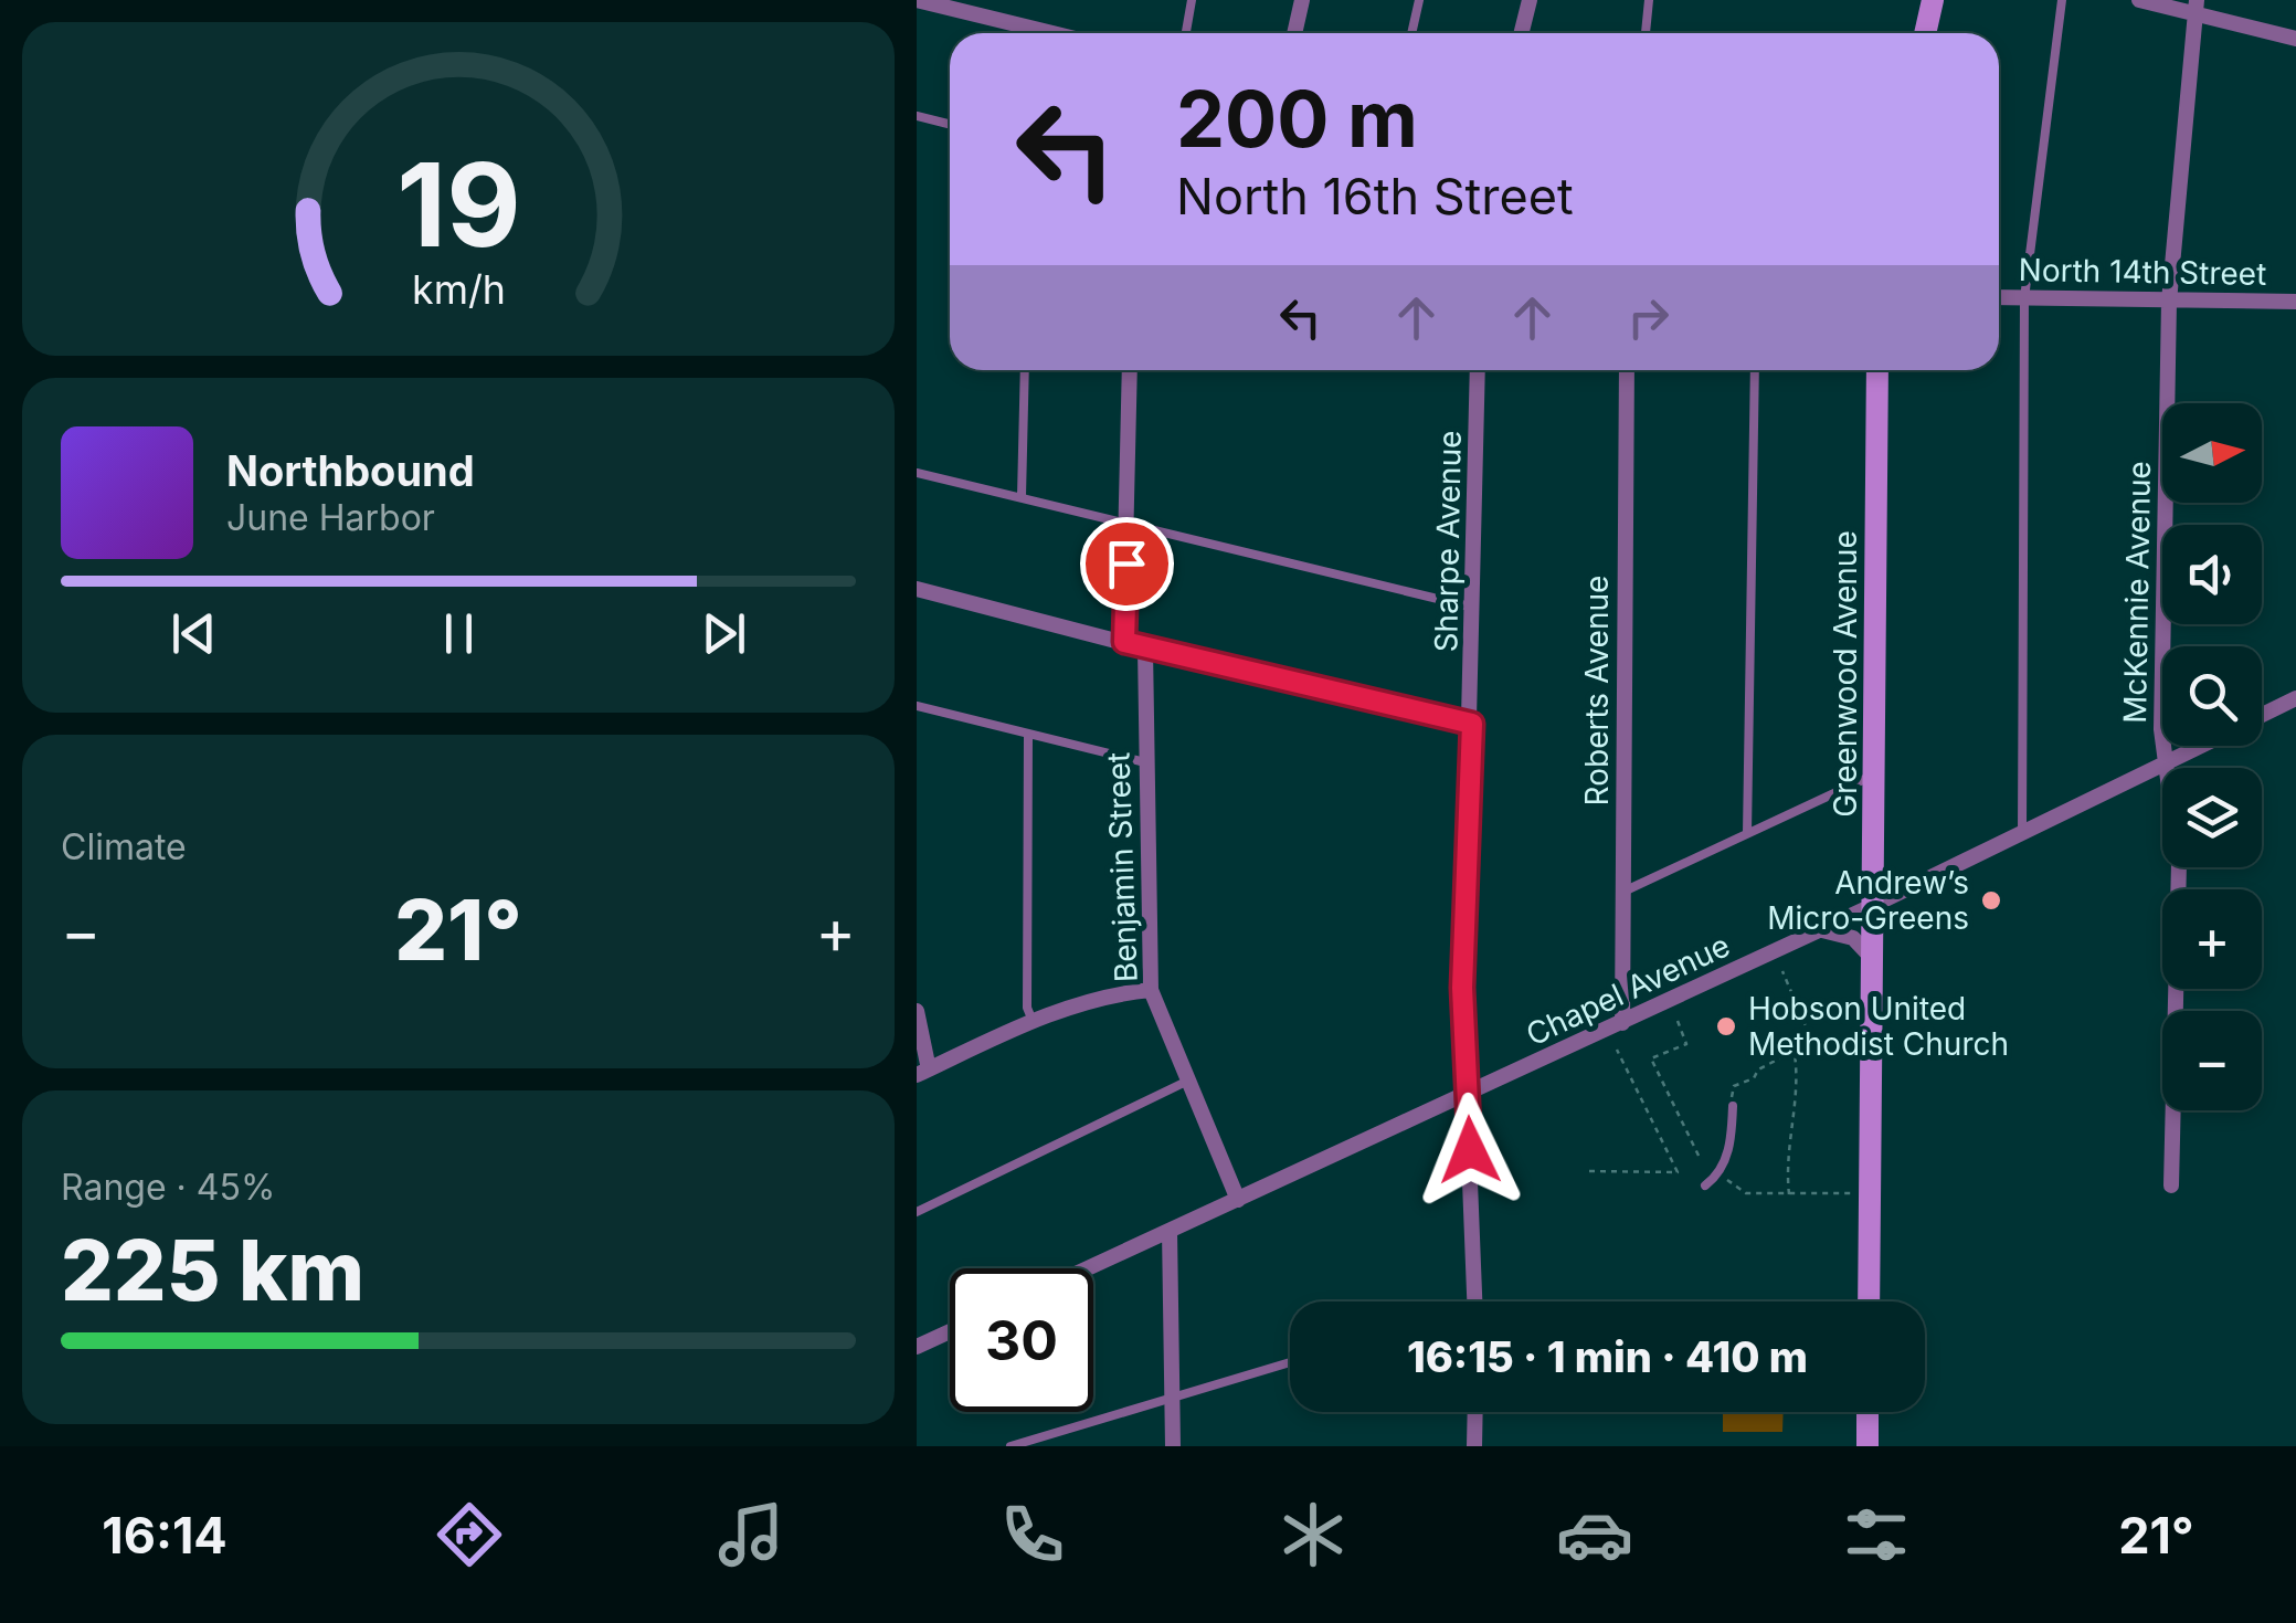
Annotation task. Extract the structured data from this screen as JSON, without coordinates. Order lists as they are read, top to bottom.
{
  "streets": {
    "street": [
      "North 14th Street",
      "Sharpe Avenue",
      "McKennie Avenue",
      "Greenwood Avenue",
      "Roberts Avenue",
      "Benjamin Street",
      "Chapel Avenue"
    ]
  },
  "crossings": [
    ["North 14th Street", "McKennie Avenue"],
    ["Sharpe Avenue", "Chapel Avenue"],
    ["McKennie Avenue", "Chapel Avenue"],
    ["Greenwood Avenue", "Chapel Avenue"],
    ["Roberts Avenue", "Chapel Avenue"],
    ["Benjamin Street", "Chapel Avenue"]
  ],
  "places": ["Andrew’s Micro-Greens", "Hobson United Methodist Church"],
  "north": "right",
  "page": {
    "turn": ["200 m", "North 16th Street"],
    "map_buttons": ["+", "−"],
    "song": ["Northbound", "June Harbor"],
    "tile": [
      "Climate",
      ["Range · 45%", "225 km"]
    ],
    "heat": ["−", "21°", "+"],
    "limit": "30",
    "trip": "16:15 · 1 min · 410 m",
    "tabs": ["16:14", "21°"],
    "gauge": ["19", "km/h"]
  }
}
